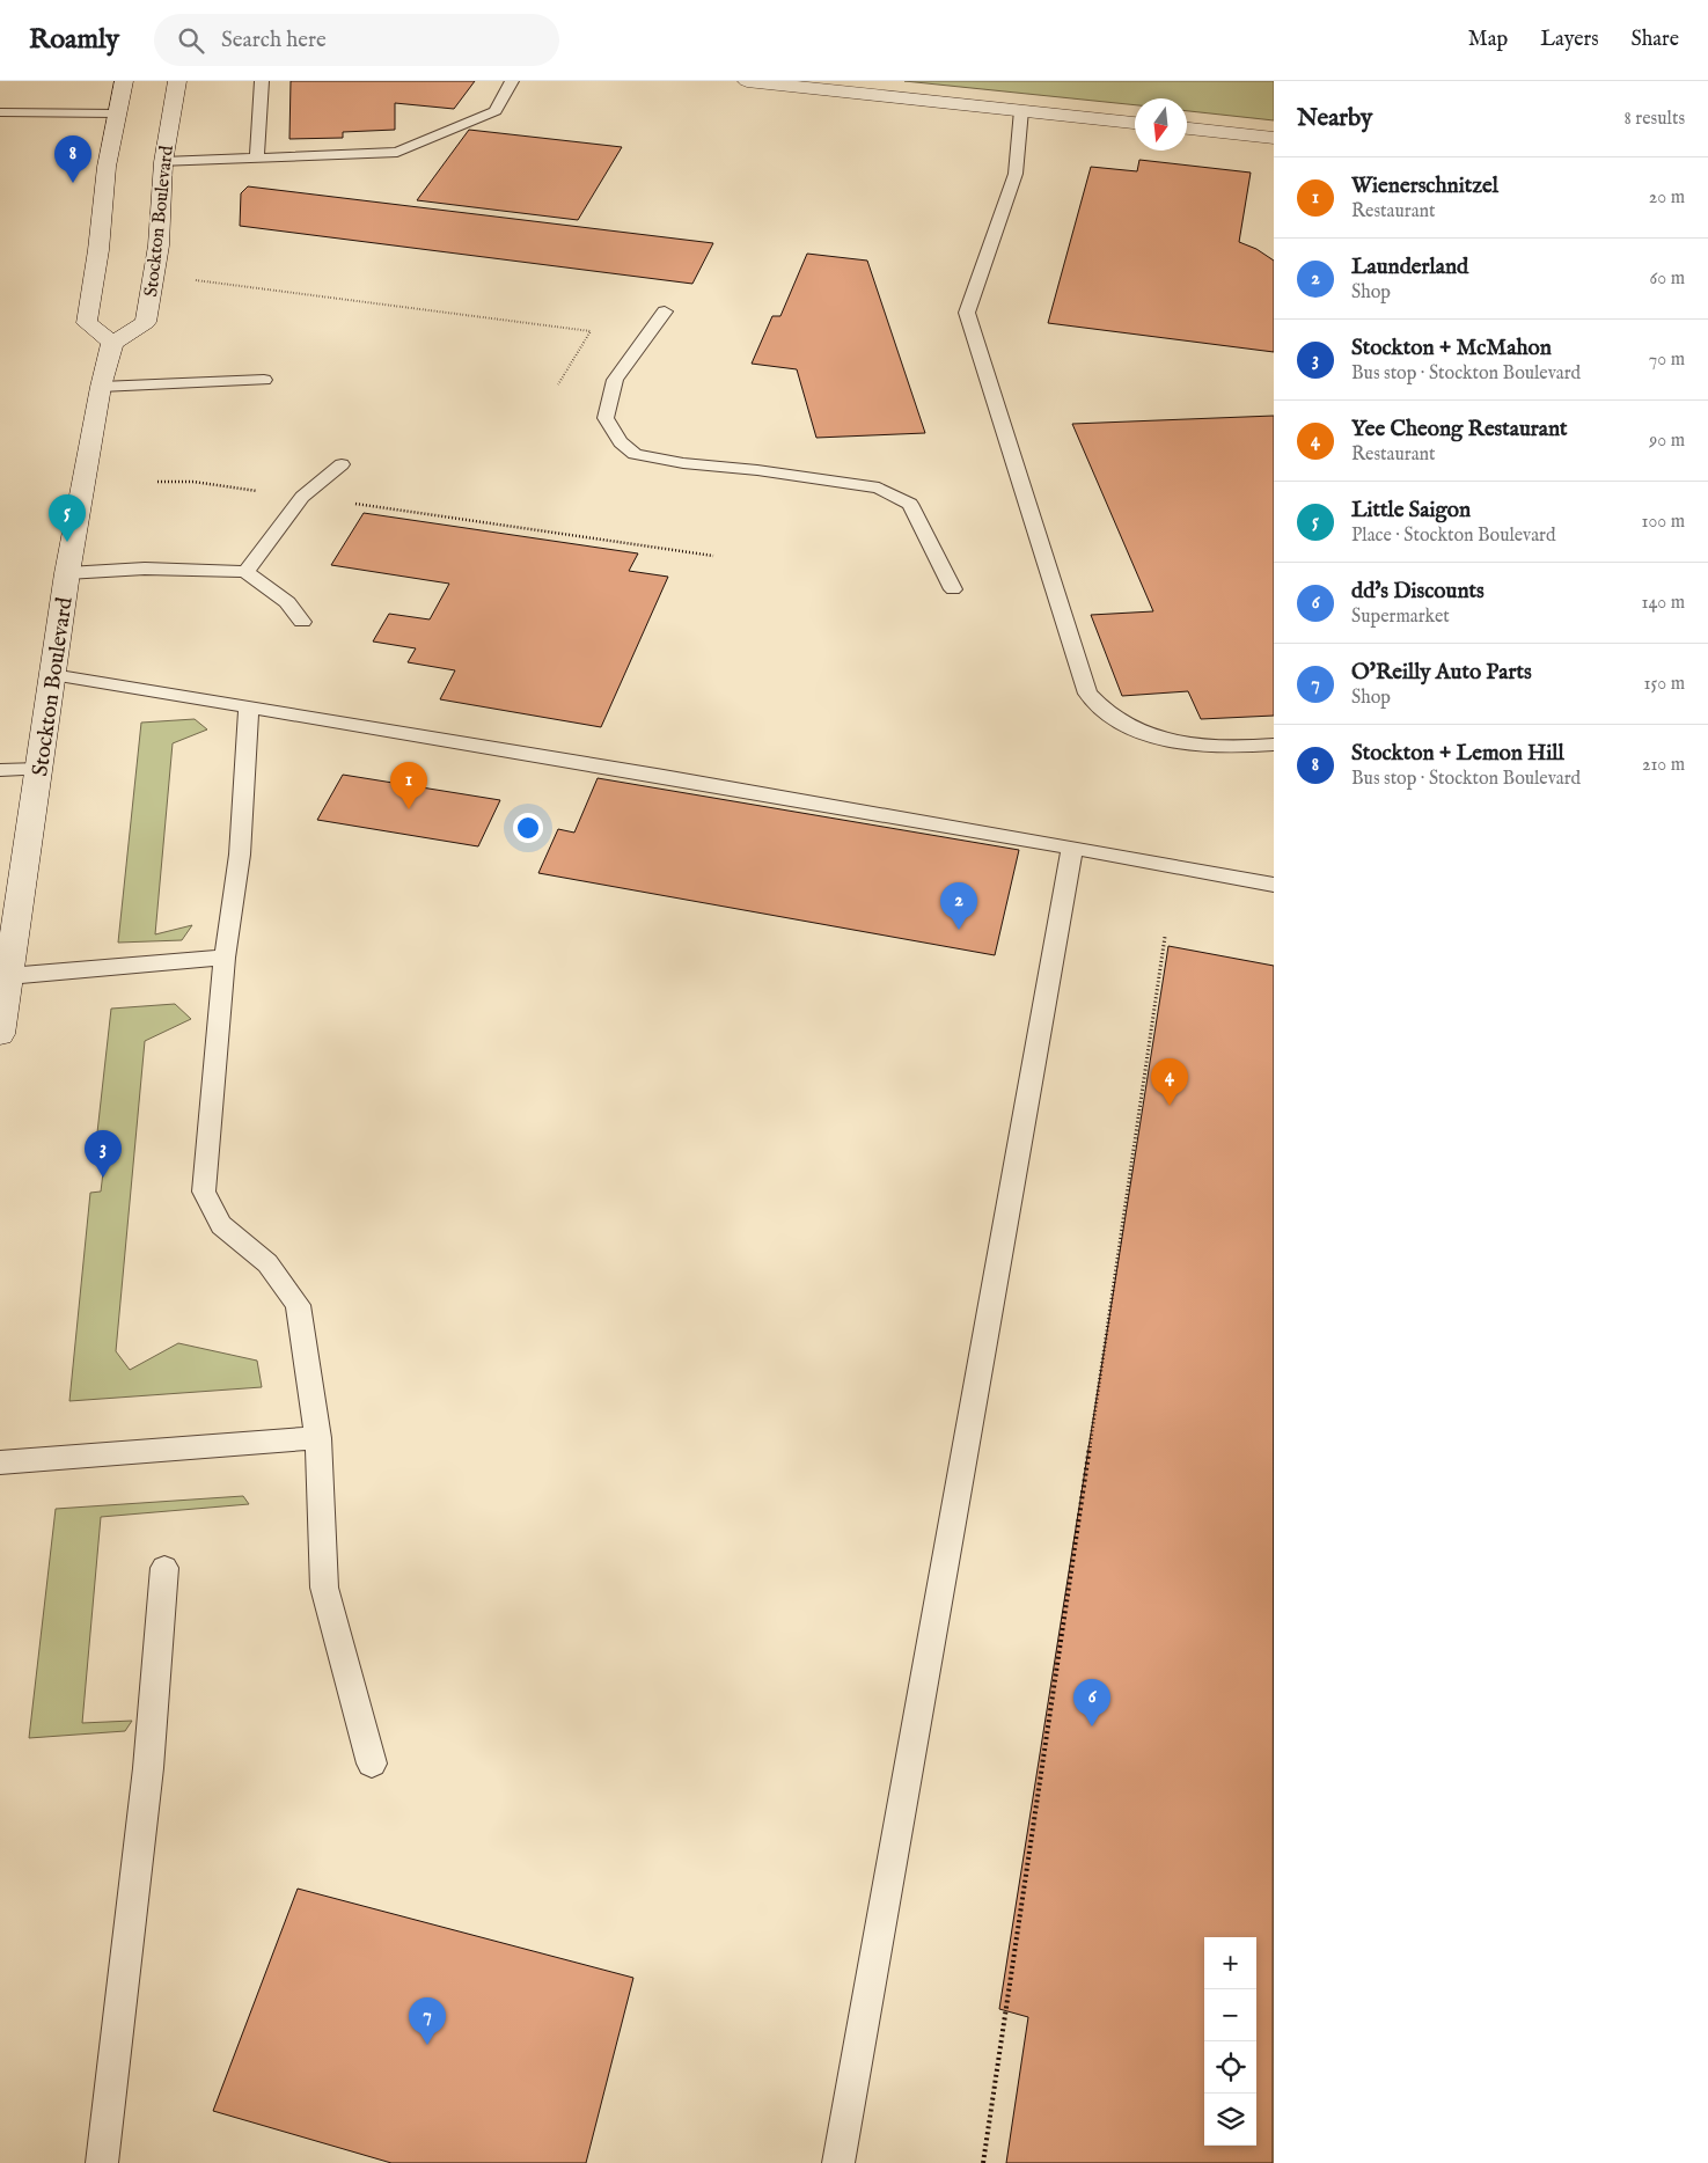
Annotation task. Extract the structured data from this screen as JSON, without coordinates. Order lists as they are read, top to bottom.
{
  "streets": {
    "main road": ["Stockton Boulevard"]
  },
  "north": "bottom",
  "page": {
    "header": "Roamly",
    "search": "Search here",
    "nav": ["Map", "Layers", "Share"],
    "heading": ["Nearby", "8 results"],
    "pins": [
      "8",
      "5",
      "1",
      "2",
      "4",
      "3",
      "6",
      "7"
    ],
    "list": [
      {
        "mark": "1",
        "name": "Wienerschnitzel",
        "note": "Restaurant",
        "value": "20 m"
      },
      {
        "mark": "2",
        "name": "Launderland",
        "note": "Shop",
        "value": "60 m"
      },
      {
        "mark": "3",
        "name": "Stockton + McMahon",
        "note": "Bus stop · Stockton Boulevard",
        "value": "70 m"
      },
      {
        "mark": "4",
        "name": "Yee Cheong Restaurant",
        "note": "Restaurant",
        "value": "90 m"
      },
      {
        "mark": "5",
        "name": "Little Saigon",
        "note": "Place · Stockton Boulevard",
        "value": "100 m"
      },
      {
        "mark": "6",
        "name": "dd's Discounts",
        "note": "Supermarket",
        "value": "140 m"
      },
      {
        "mark": "7",
        "name": "O'Reilly Auto Parts",
        "note": "Shop",
        "value": "150 m"
      },
      {
        "mark": "8",
        "name": "Stockton + Lemon Hill",
        "note": "Bus stop · Stockton Boulevard",
        "value": "210 m"
      }
    ],
    "map_buttons": ["+", "−"]
  }
}
